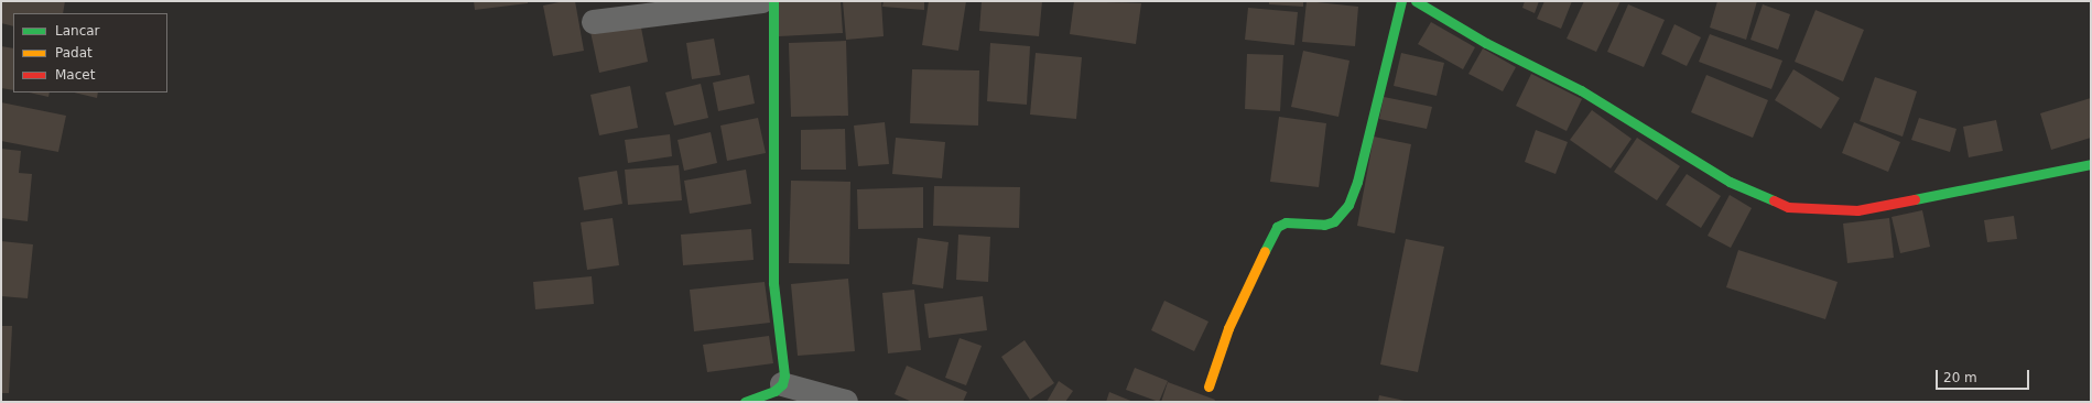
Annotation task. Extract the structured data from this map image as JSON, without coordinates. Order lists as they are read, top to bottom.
{
  "legend": ["Lancar", "Padat", "Macet"],
  "scale_bar": "20 m"
}
